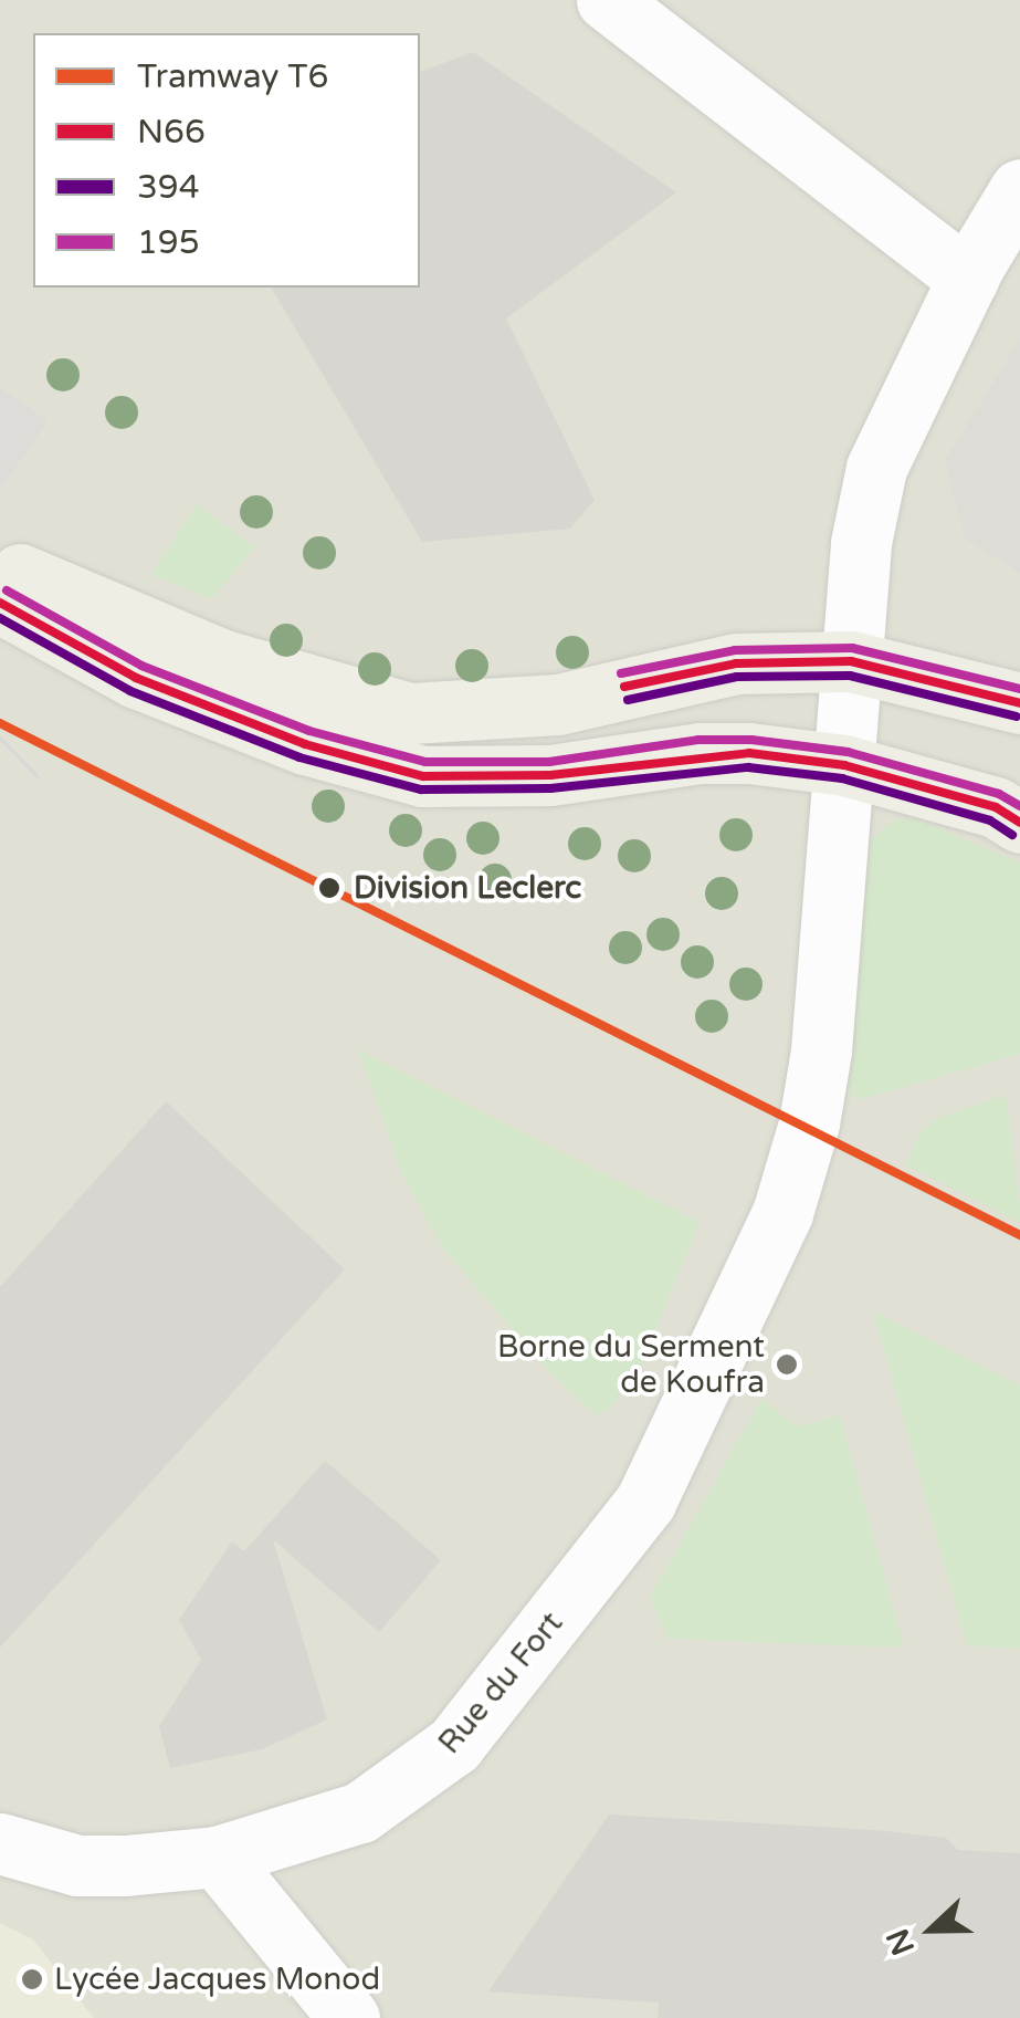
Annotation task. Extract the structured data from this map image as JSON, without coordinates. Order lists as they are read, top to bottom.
{
  "streets": {
    "street": ["Rue du Fort"]
  },
  "places": ["Division Leclerc", "Borne du Serment de Koufra", "Lycée Jacques Monod"],
  "lines": [
    "transit line 195",
    "transit line N66",
    "transit line 394",
    "tram line T6"
  ],
  "legend": [
    "Tramway T6",
    "N66",
    "394",
    "195"
  ],
  "north": "left"
}
